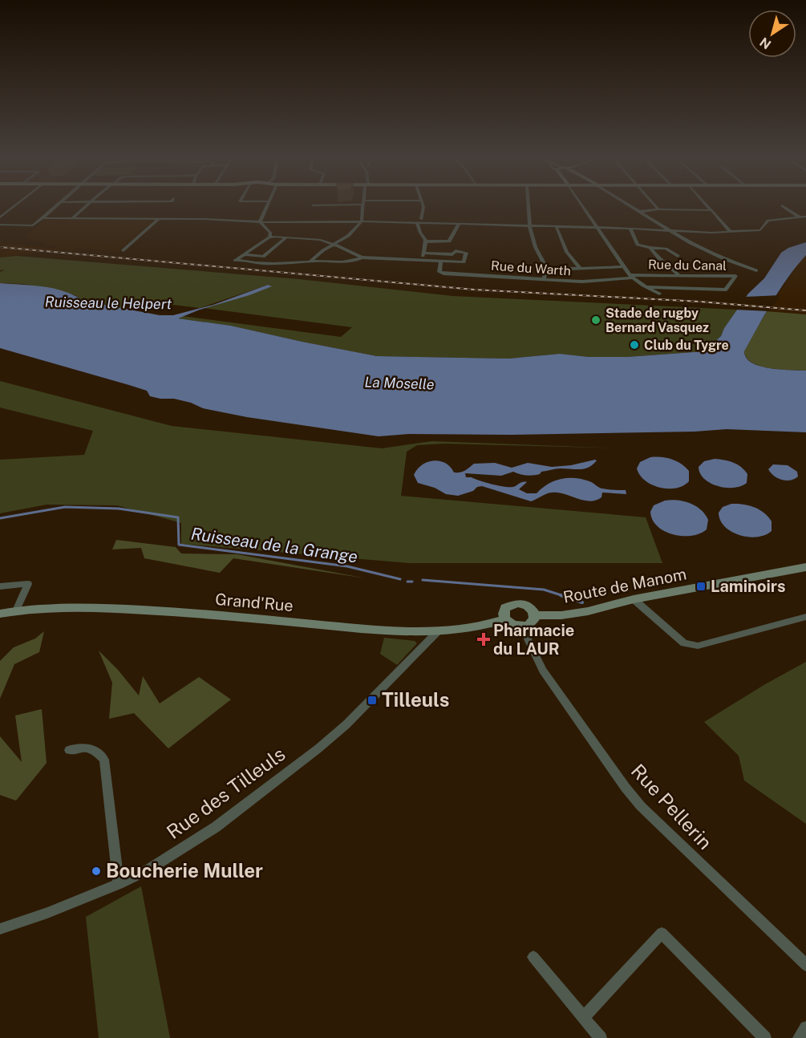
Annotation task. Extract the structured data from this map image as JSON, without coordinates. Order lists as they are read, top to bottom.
{
  "streets": {
    "main road": ["Route de Manom", "Grand'Rue"],
    "street": [
      "Rue du Canal",
      "Rue du Warth",
      "Rue des Tilleuls",
      "Rue Pellerin"
    ]
  },
  "crossings": [
    ["Rue du Canal", "Rue du Warth"],
    ["Route de Manom", "Grand'Rue"],
    ["Route de Manom", "Rue Pellerin"],
    ["Grand'Rue", "Rue des Tilleuls"],
    ["Grand'Rue", "Rue Pellerin"]
  ],
  "water": ["Ruisseau le Helpert", "La Moselle", "Ruisseau de la Grange"],
  "places": {
    "other": ["Stade de rugby Bernard Vasquez", "Club du Tygre", "Boucherie Muller"],
    "transit": ["Laminoirs", "Tilleuls"],
    "health": ["Pharmacie du LAUR"]
  },
  "north": "bottom left"
}
